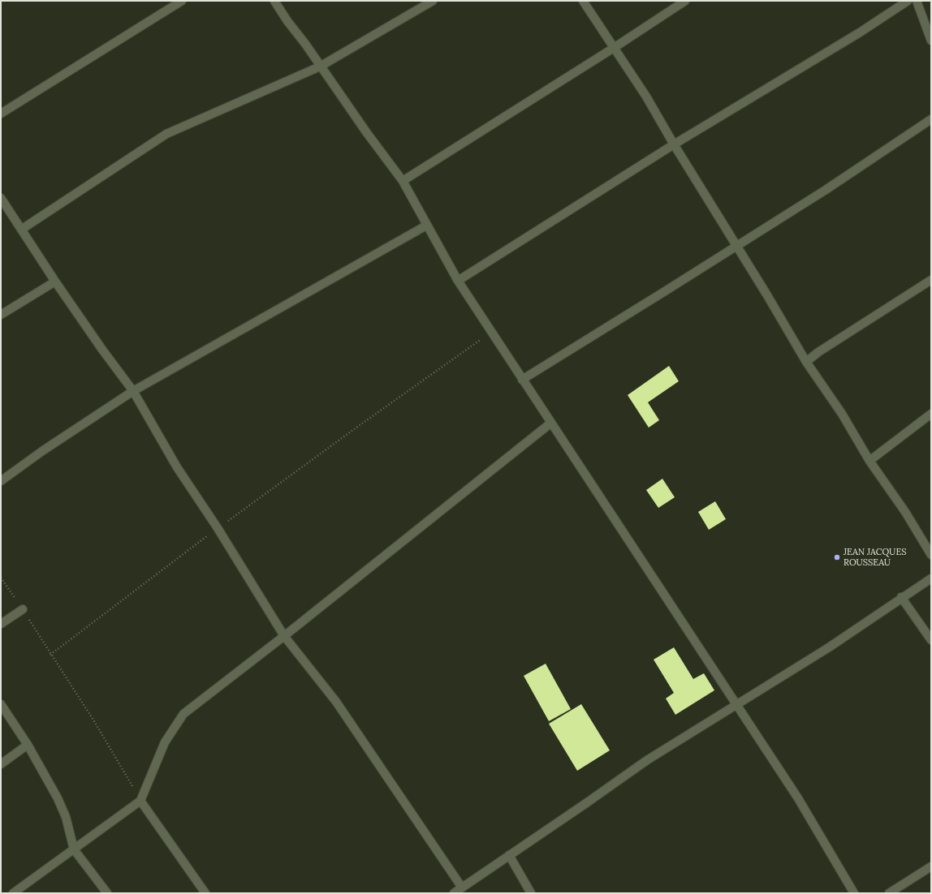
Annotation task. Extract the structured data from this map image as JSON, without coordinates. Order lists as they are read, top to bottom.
{
  "places": ["JEAN JACQUES ROUSSEAU"]
}
